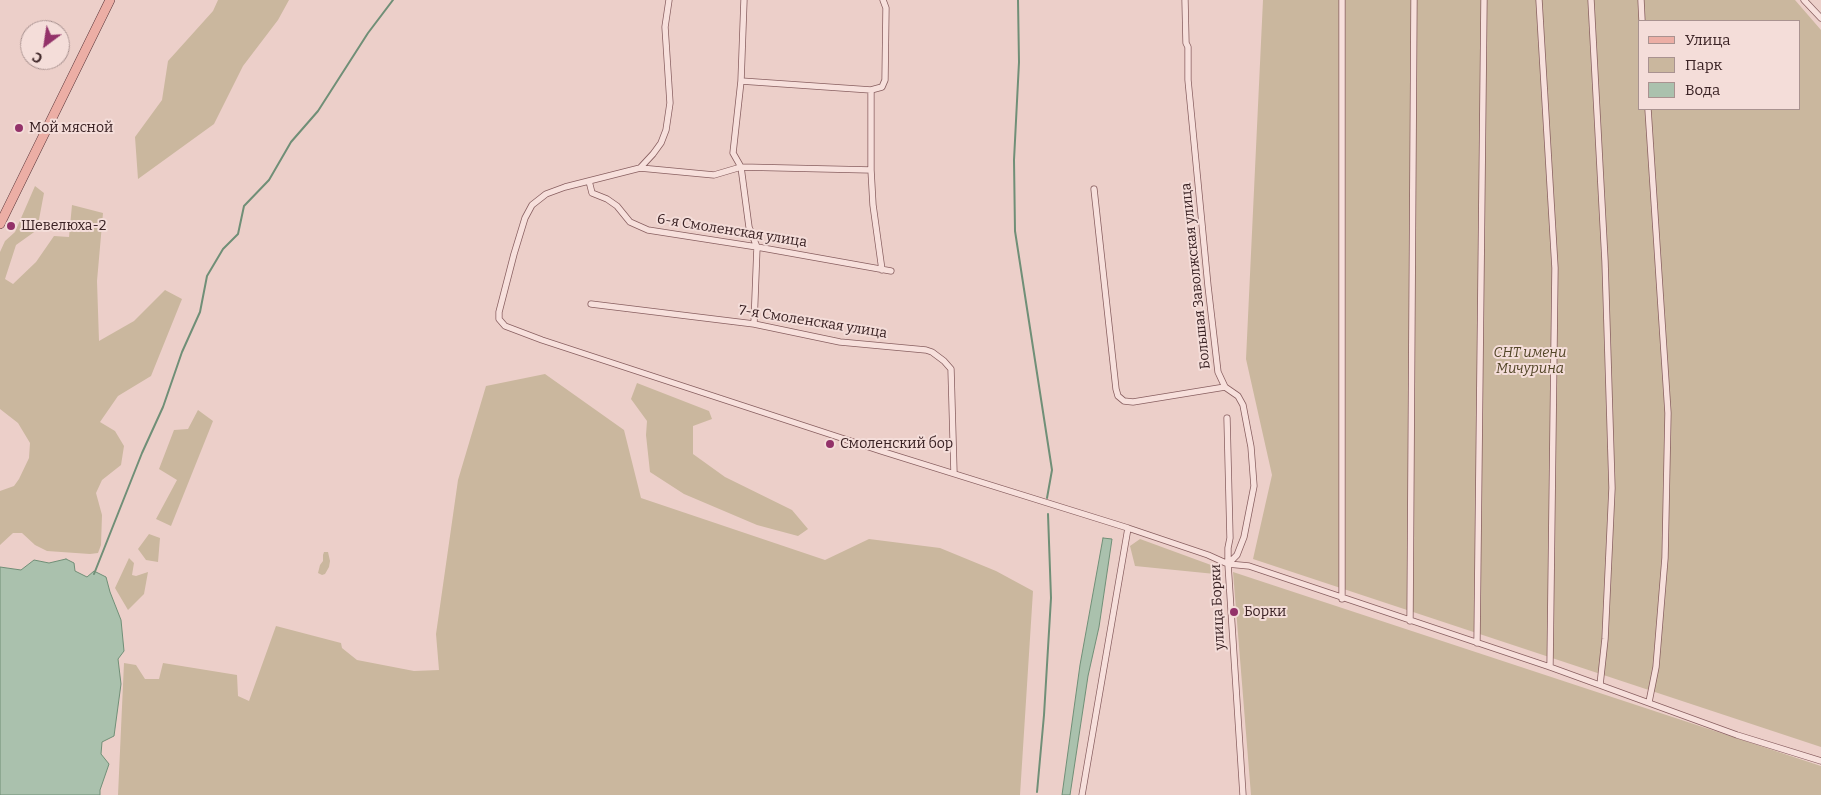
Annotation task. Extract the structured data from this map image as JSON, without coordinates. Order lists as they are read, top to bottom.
{
  "streets": {
    "street": [
      "6-я Смоленская улица",
      "Большая Заволжская улица",
      "7-я Смоленская улица",
      "улица Борки"
    ]
  },
  "crossings": [
    ["Большая Заволжская улица", "улица Борки"]
  ],
  "parks": ["СНТ имени Мичурина"],
  "places": [
    "Мой мясной",
    "Шевелюха-2",
    "Смоленский бор",
    "Борки"
  ],
  "legend": ["Улица", "Парк", "Вода"],
  "north": "bottom left"
}
